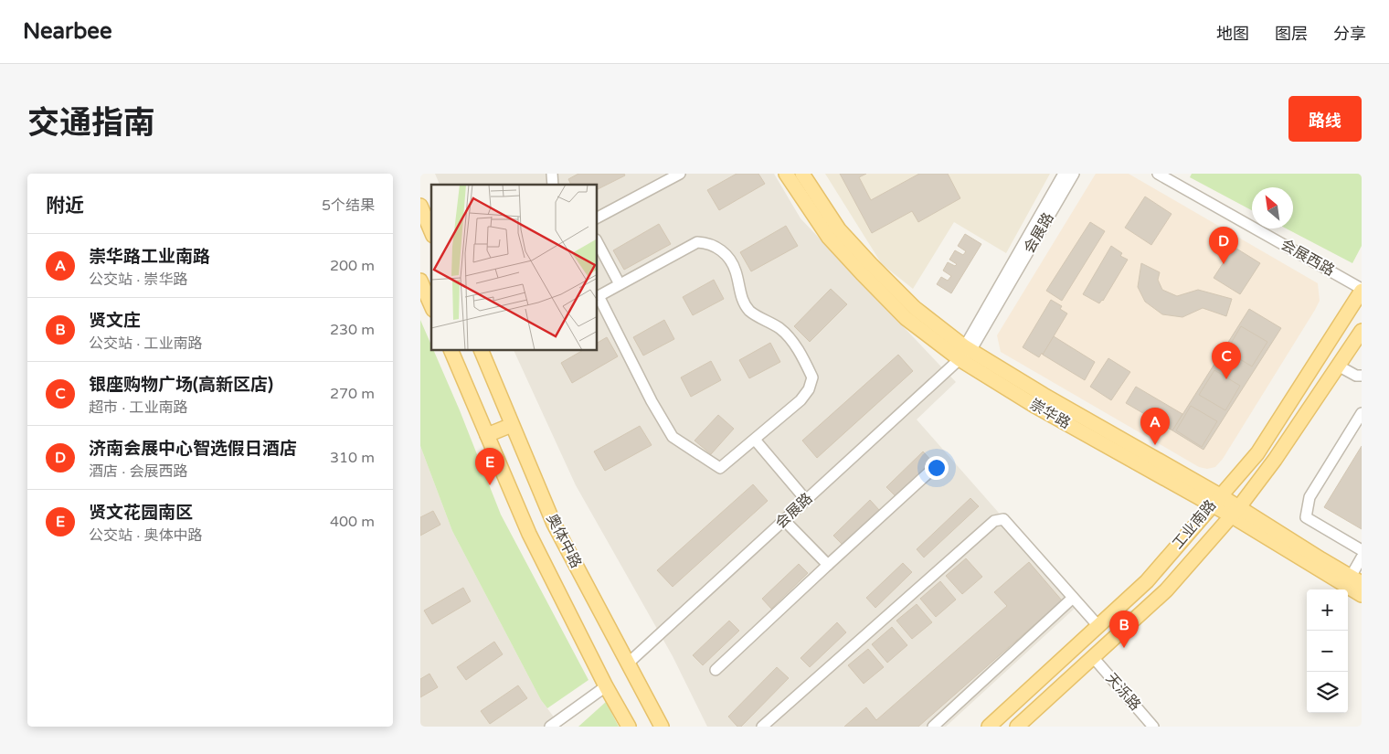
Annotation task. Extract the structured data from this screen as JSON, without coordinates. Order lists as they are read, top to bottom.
{
  "streets": {
    "main road": ["崇华路", "工业南路", "奥体中路"],
    "street": ["会展路", "会展西路", "天泺路"]
  },
  "crossings": [
    ["会展路", "崇华路"],
    ["会展路", "奥体中路"],
    ["会展西路", "工业南路"],
    ["崇华路", "工业南路"],
    ["工业南路", "天泺路"]
  ],
  "north": "top left",
  "page": {
    "header": "Nearbee",
    "nav": ["地图", "图层", "分享"],
    "title": "交通指南",
    "buttons": "路线",
    "heading": ["附近", "5个结果"],
    "pins": [
      "D",
      "C",
      "A",
      "E",
      "B"
    ],
    "list": [
      {
        "mark": "A",
        "name": "崇华路工业南路",
        "note": "公交站 · 崇华路",
        "value": "200 m"
      },
      {
        "mark": "B",
        "name": "贤文庄",
        "note": "公交站 · 工业南路",
        "value": "230 m"
      },
      {
        "mark": "C",
        "name": "银座购物广场(高新区店)",
        "note": "超市 · 工业南路",
        "value": "270 m"
      },
      {
        "mark": "D",
        "name": "济南会展中心智选假日酒店",
        "note": "酒店 · 会展西路",
        "value": "310 m"
      },
      {
        "mark": "E",
        "name": "贤文花园南区",
        "note": "公交站 · 奥体中路",
        "value": "400 m"
      }
    ],
    "map_buttons": ["+", "−"]
  }
}
